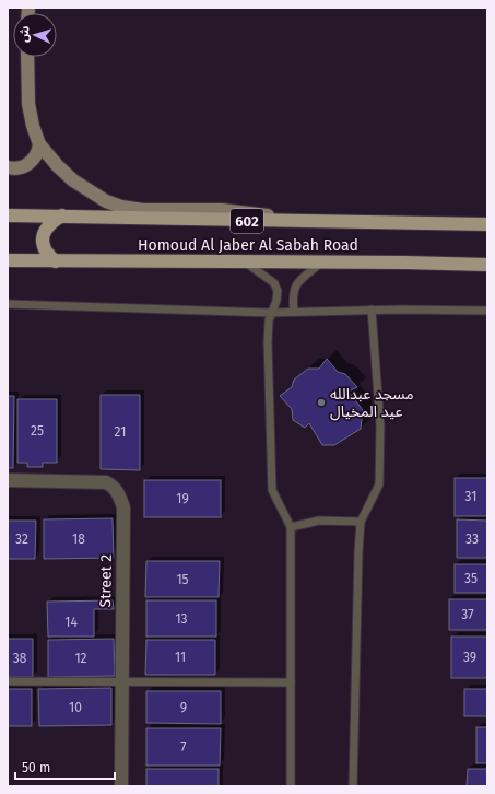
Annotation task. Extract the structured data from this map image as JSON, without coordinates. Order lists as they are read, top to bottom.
{
  "streets": {
    "main road": ["602", "Homoud Al Jaber Al Sabah Road"],
    "street": ["Street 2"]
  },
  "places": ["مسجد عبدالله عيد المخيال"],
  "house_numbers": [
    "25",
    "21",
    "31",
    "19",
    "32",
    "18",
    "33",
    "35",
    "15",
    "37",
    "13",
    "14",
    "11",
    "39",
    "38",
    "12",
    "10",
    "9",
    "7"
  ],
  "scale_bar": "50 m",
  "north": "left"
}
